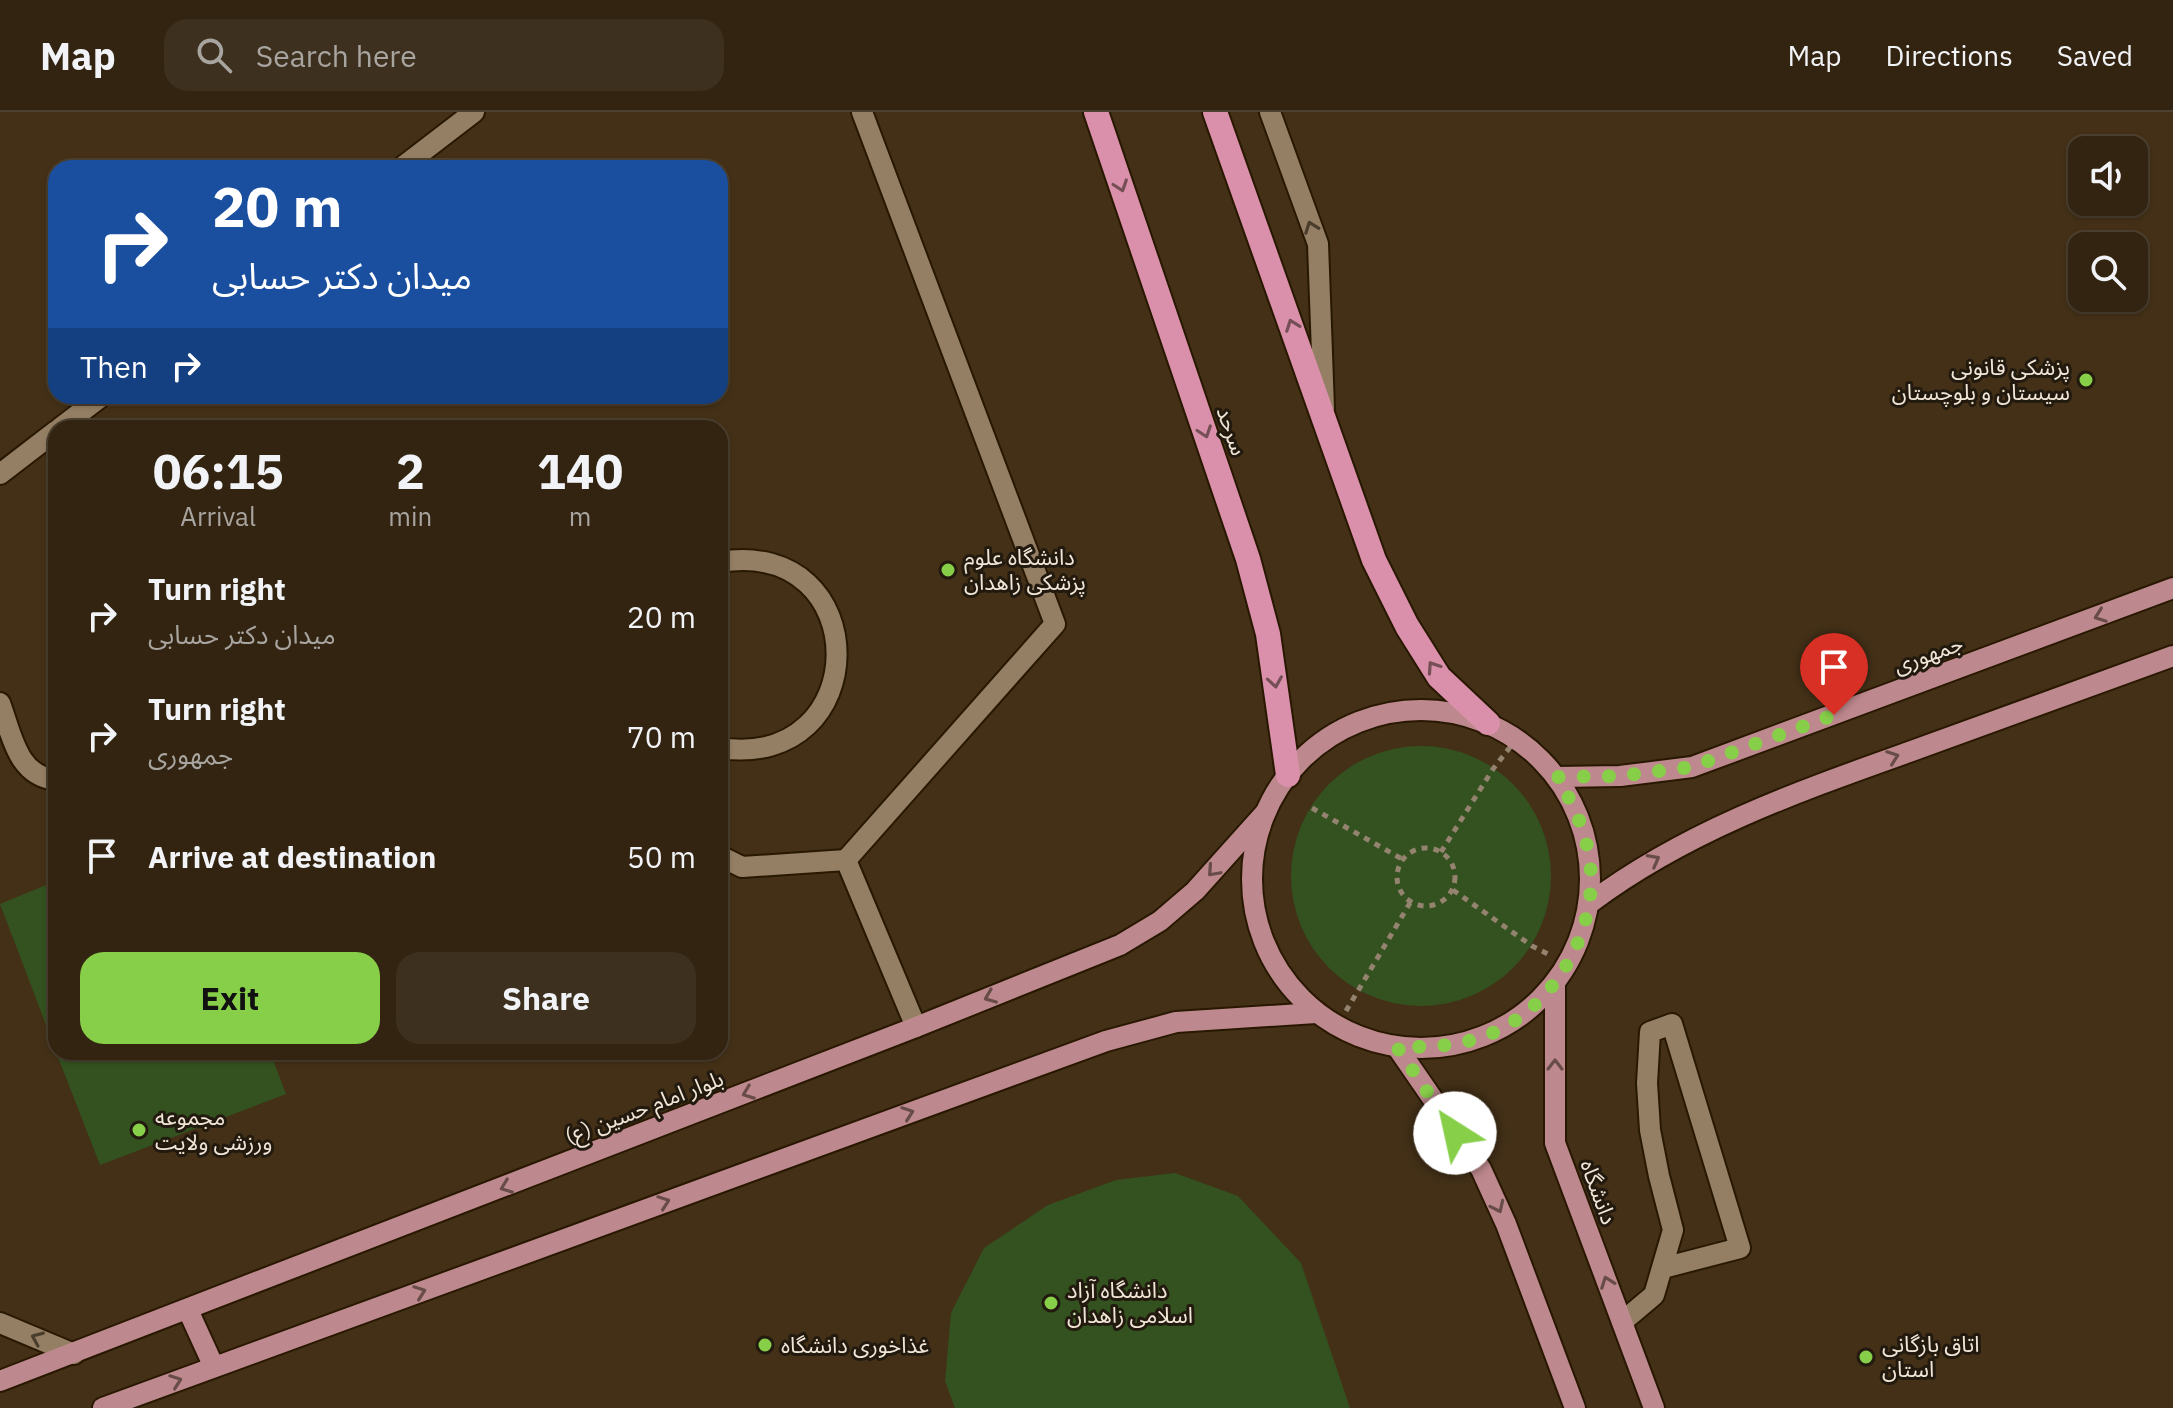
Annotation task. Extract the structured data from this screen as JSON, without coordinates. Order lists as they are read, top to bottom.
{
  "streets": {
    "highway": ["سرحد"],
    "main road": ["جمهوری", "بلوار امام حسین (ع)", "دانشگاه"]
  },
  "places": [
    "پزشکی قانونی سیستان و بلوچستان",
    "دانشگاه علوم پزشکی زاهدان",
    "مجموعه ورزشی ولایت",
    "دانشگاه آزاد اسلامی زاهدان",
    "غذاخوری دانشگاه",
    "اتاق بازگانی استان"
  ],
  "page": {
    "header": "Map",
    "search": "Search here",
    "nav": ["Map", "Directions", "Saved"],
    "turn": ["20 m", "میدان دکتر حسابی"],
    "then": "Then",
    "eta": [
      "06:15",
      "Arrival",
      "2",
      "min",
      "140",
      "m"
    ],
    "list": [
      {
        "name": "Turn right",
        "note": "میدان دکتر حسابی",
        "value": "20 m"
      },
      {
        "name": "Turn right",
        "note": "جمهوری",
        "value": "70 m"
      },
      {
        "name": "Arrive at destination",
        "value": "50 m"
      }
    ],
    "buttons": ["Exit", "Share"]
  }
}
